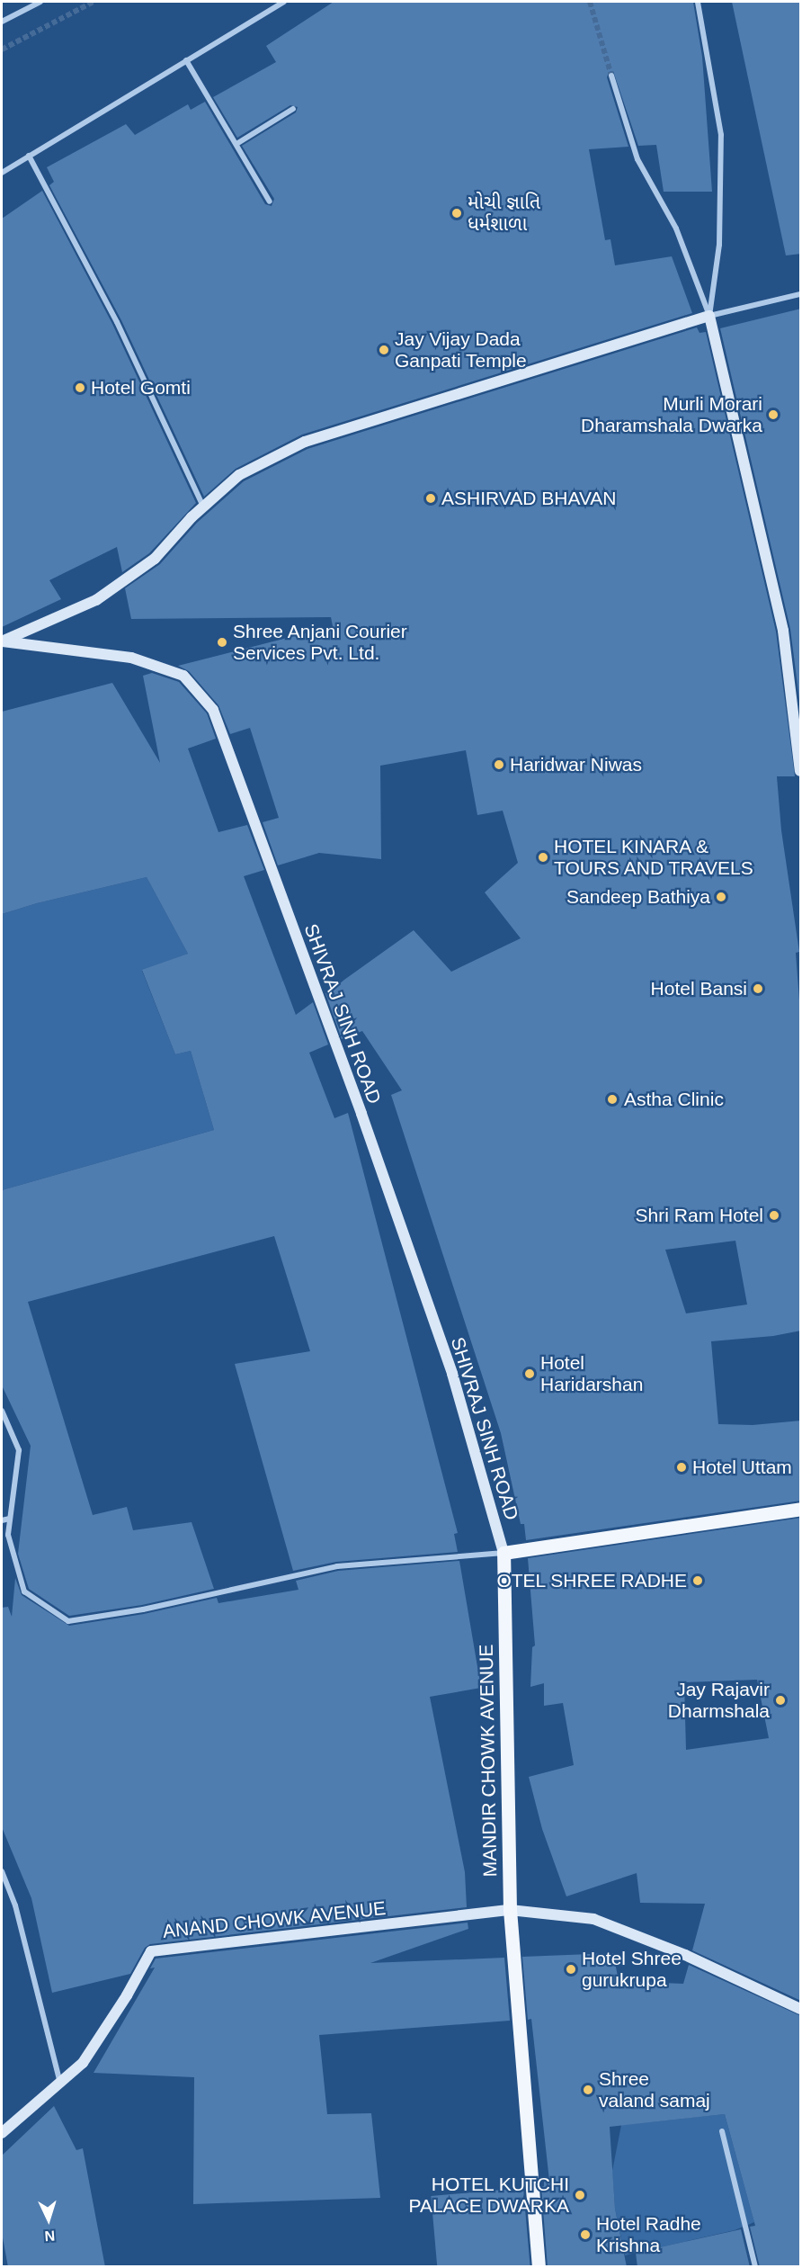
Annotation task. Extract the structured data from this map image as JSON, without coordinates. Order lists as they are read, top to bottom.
{
  "streets": {
    "main road": ["SHIVRAJ SINH ROAD", "MANDIR CHOWK AVENUE", "ANAND CHOWK AVENUE"]
  },
  "crossings": [
    ["SHIVRAJ SINH ROAD", "MANDIR CHOWK AVENUE"],
    ["MANDIR CHOWK AVENUE", "ANAND CHOWK AVENUE"]
  ],
  "places": [
    "મોચી જ્ઞાતિ ધર્મશાળા",
    "Jay Vijay Dada Ganpati Temple",
    "Hotel Gomti",
    "Murli Morari Dharamshala Dwarka",
    "ASHIRVAD BHAVAN",
    "Shree Anjani Courier Services Pvt. Ltd.",
    "Haridwar Niwas",
    "HOTEL KINARA & TOURS AND TRAVELS",
    "Sandeep Bathiya",
    "Hotel Bansi",
    "Astha Clinic",
    "Shri Ram Hotel",
    "Hotel Haridarshan",
    "Hotel Uttam",
    "OTEL SHREE RADHE",
    "Jay Rajavir Dharmshala",
    "Hotel Shree gurukrupa",
    "Shree valand samaj",
    "HOTEL KUTCHI PALACE DWARKA",
    "Hotel Radhe Krishna"
  ],
  "north": "bottom"
}
